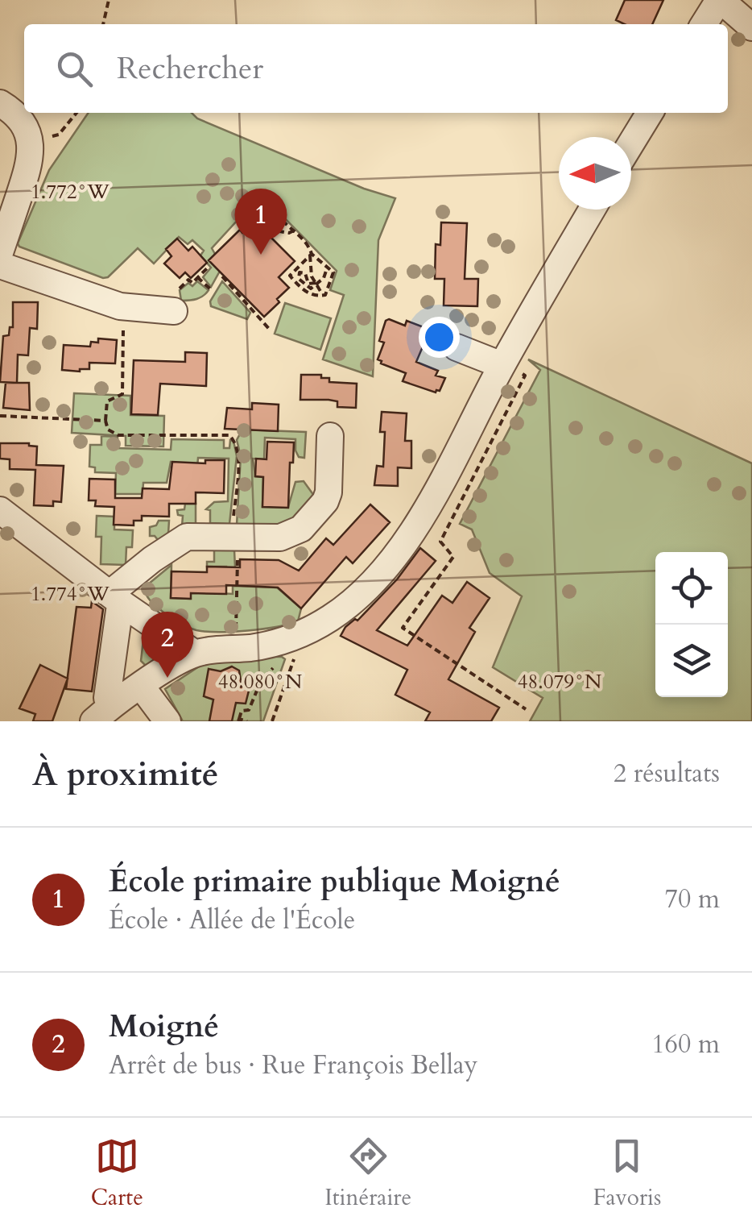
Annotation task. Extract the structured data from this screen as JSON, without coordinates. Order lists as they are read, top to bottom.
{
  "north": "left",
  "page": {
    "search": "Rechercher",
    "pins": ["1", "2"],
    "heading": ["À proximité", "2 résultats"],
    "list": [
      {
        "mark": "1",
        "name": "École primaire publique Moigné",
        "note": "École · Allée de l'École",
        "value": "70 m"
      },
      {
        "mark": "2",
        "name": "Moigné",
        "note": "Arrêt de bus · Rue François Bellay",
        "value": "160 m"
      }
    ],
    "nav": ["Carte", "Itinéraire", "Favoris"]
  },
  "coordinates": [
    "1.772°W",
    "1.774°W",
    "48.080°N",
    "48.079°N"
  ]
}
